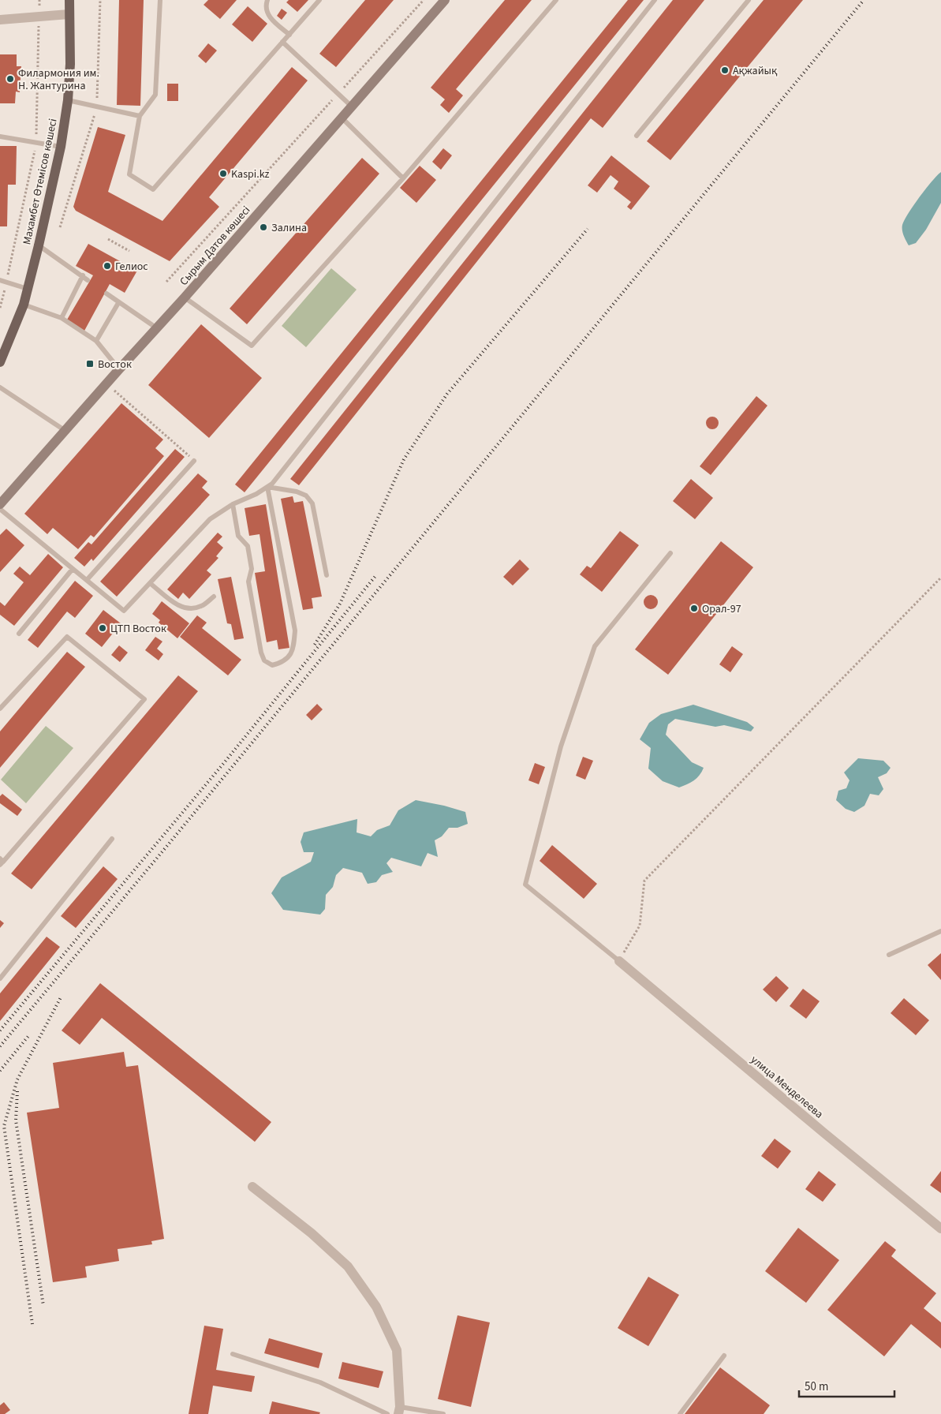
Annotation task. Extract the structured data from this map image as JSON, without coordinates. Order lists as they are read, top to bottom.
{
  "streets": {
    "main road": ["Махамбет Өтемісов көшесі", "Сырым Датов көшесі"],
    "street": ["улица Менделеева"]
  },
  "places": {
    "other": [
      "Ақжайық",
      "Филармония им. Н. Жантурина",
      "Kaspi.kz",
      "Залина",
      "Гелиос",
      "Орал-97",
      "ЦТП Восток"
    ],
    "transit": ["Восток"]
  },
  "scale_bar": "50 m"
}
